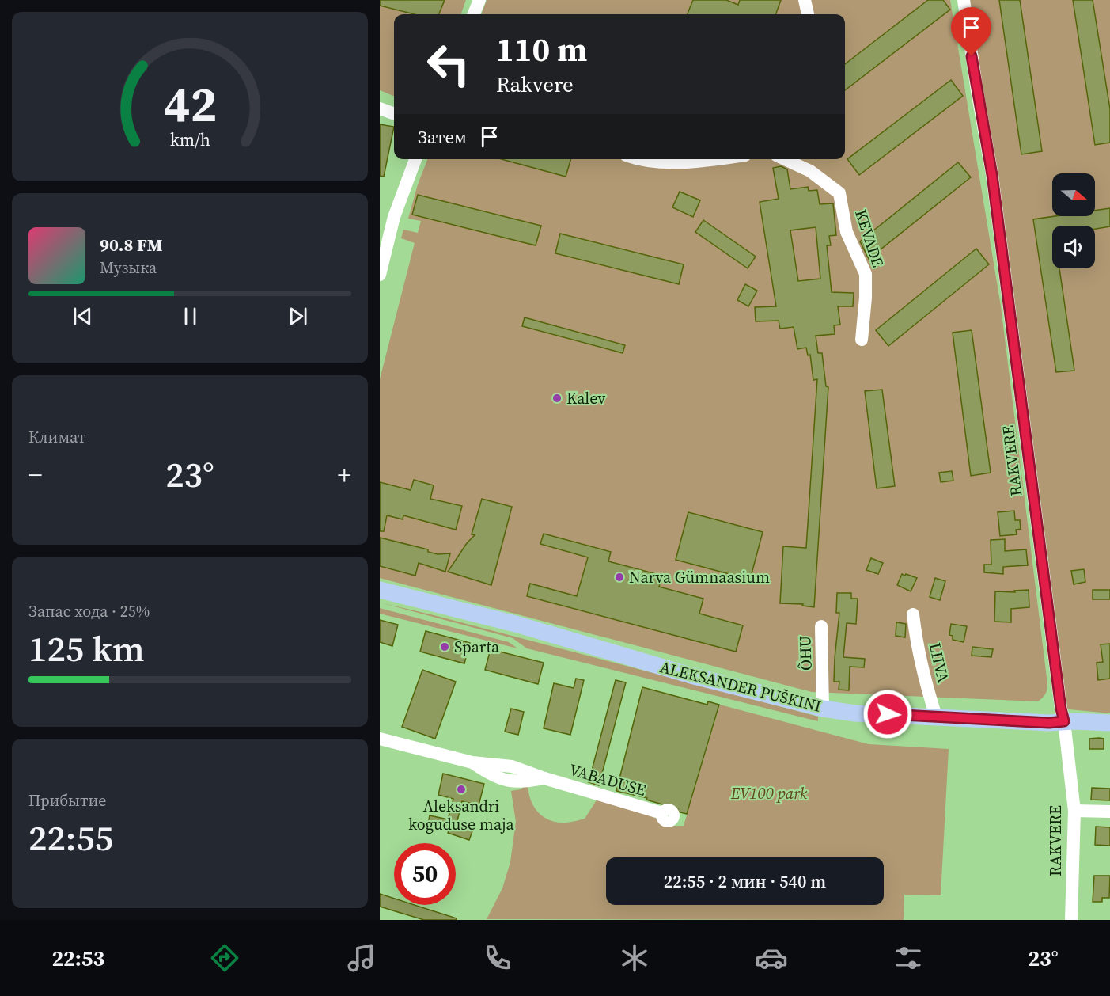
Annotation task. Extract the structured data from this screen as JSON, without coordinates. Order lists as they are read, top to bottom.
{
  "streets": {
    "main road": ["ALEKSANDER PUŠKINI"],
    "street": [
      "KEVADE",
      "RAKVERE",
      "ÕHU",
      "LIIVA",
      "VABADUSE"
    ]
  },
  "crossings": [
    ["RAKVERE", "ALEKSANDER PUŠKINI"],
    ["ÕHU", "ALEKSANDER PUŠKINI"],
    ["LIIVA", "ALEKSANDER PUŠKINI"]
  ],
  "parks": ["EV100 park"],
  "places": [
    "Kalev",
    "Narva Gümnaasium",
    "Sparta",
    "Aleksandri koguduse maja"
  ],
  "north": "right",
  "page": {
    "turn": ["110 m", "Rakvere"],
    "then": "Затем",
    "song": ["90.8 FM", "Музыка"],
    "tile": [
      "Климат",
      ["Запас хода · 25%", "125 km"],
      ["Прибытие", "22:55"]
    ],
    "heat": ["−", "23°", "+"],
    "limit": "50",
    "trip": "22:55 · 2 мин · 540 m",
    "tabs": ["22:53", "23°"],
    "gauge": ["42", "km/h"]
  }
}
